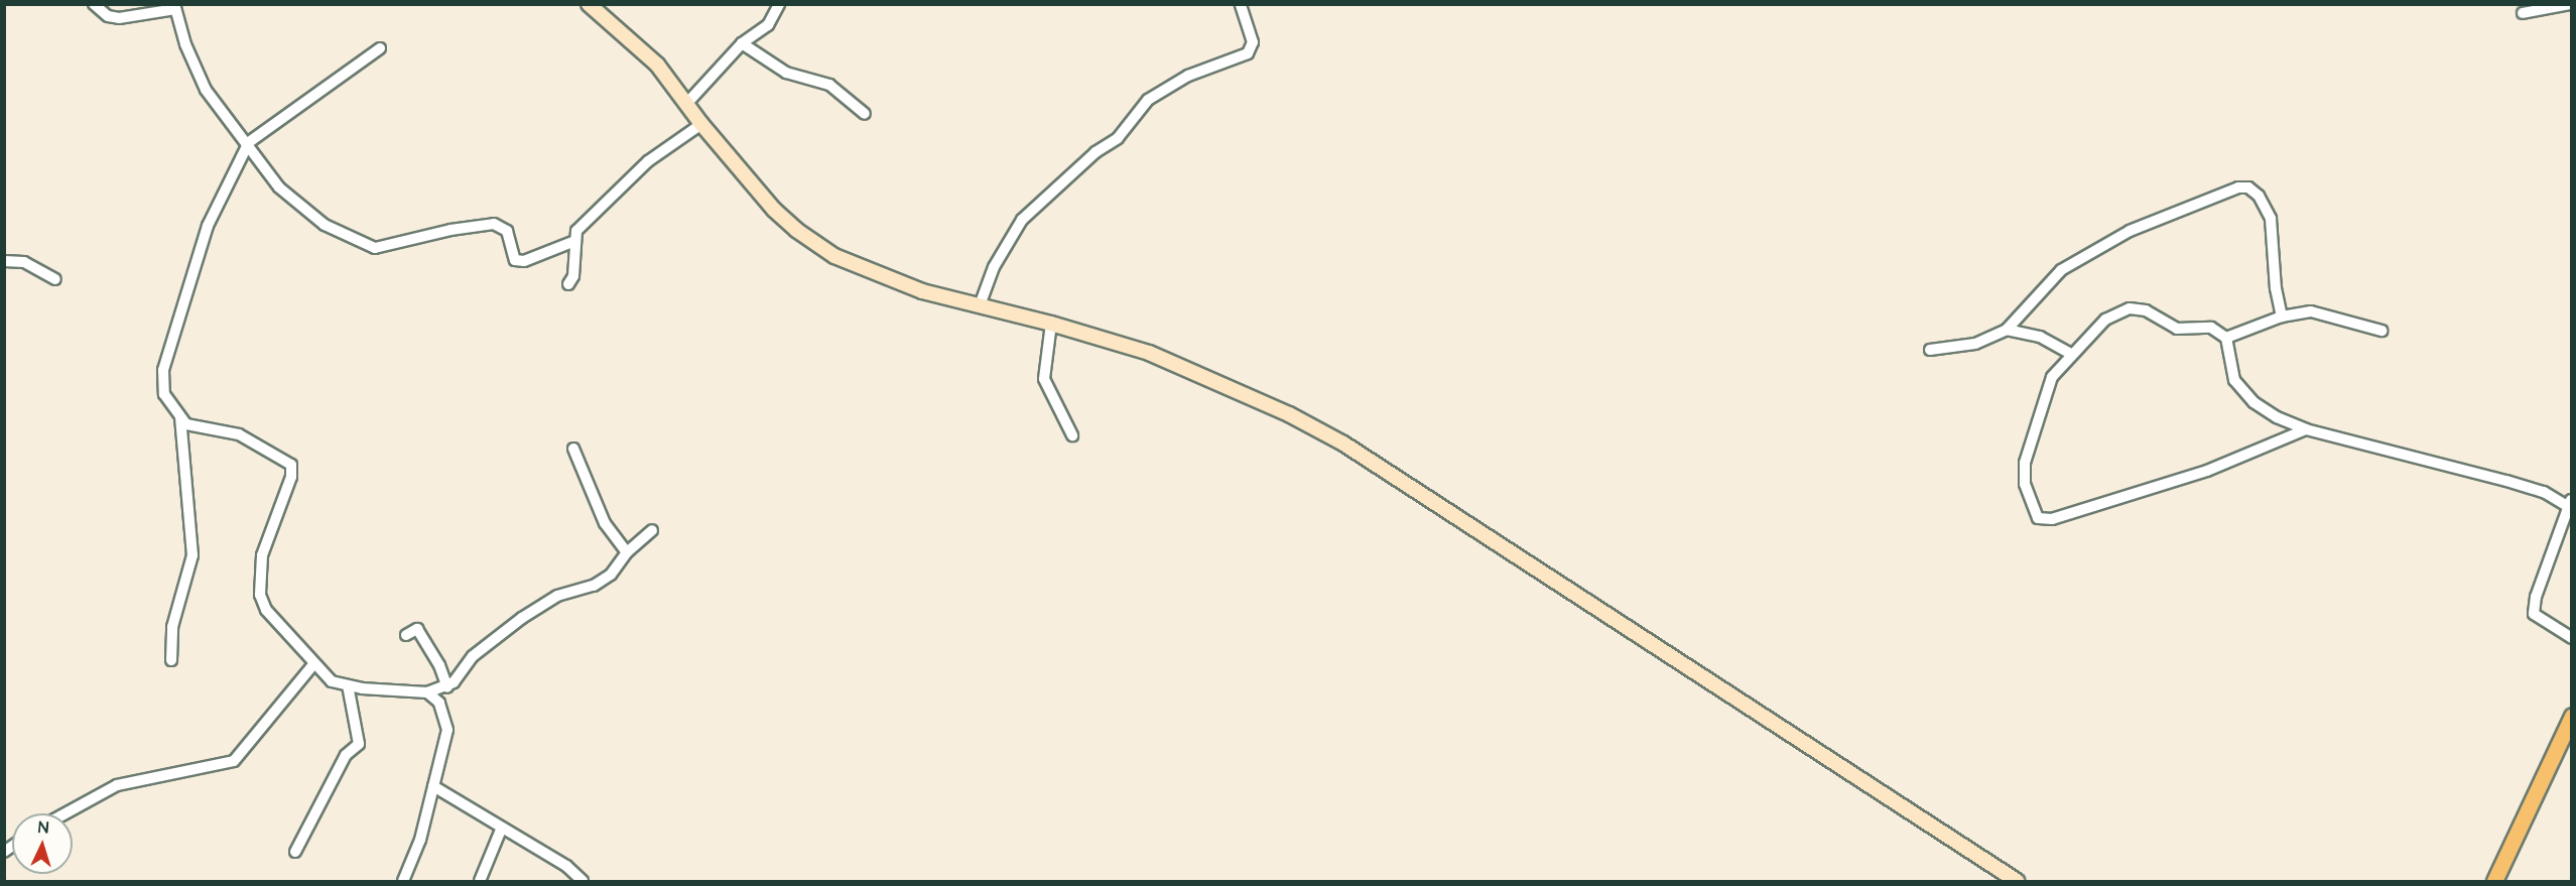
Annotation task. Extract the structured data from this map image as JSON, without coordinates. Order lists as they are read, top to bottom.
{
  "north": "top"
}
